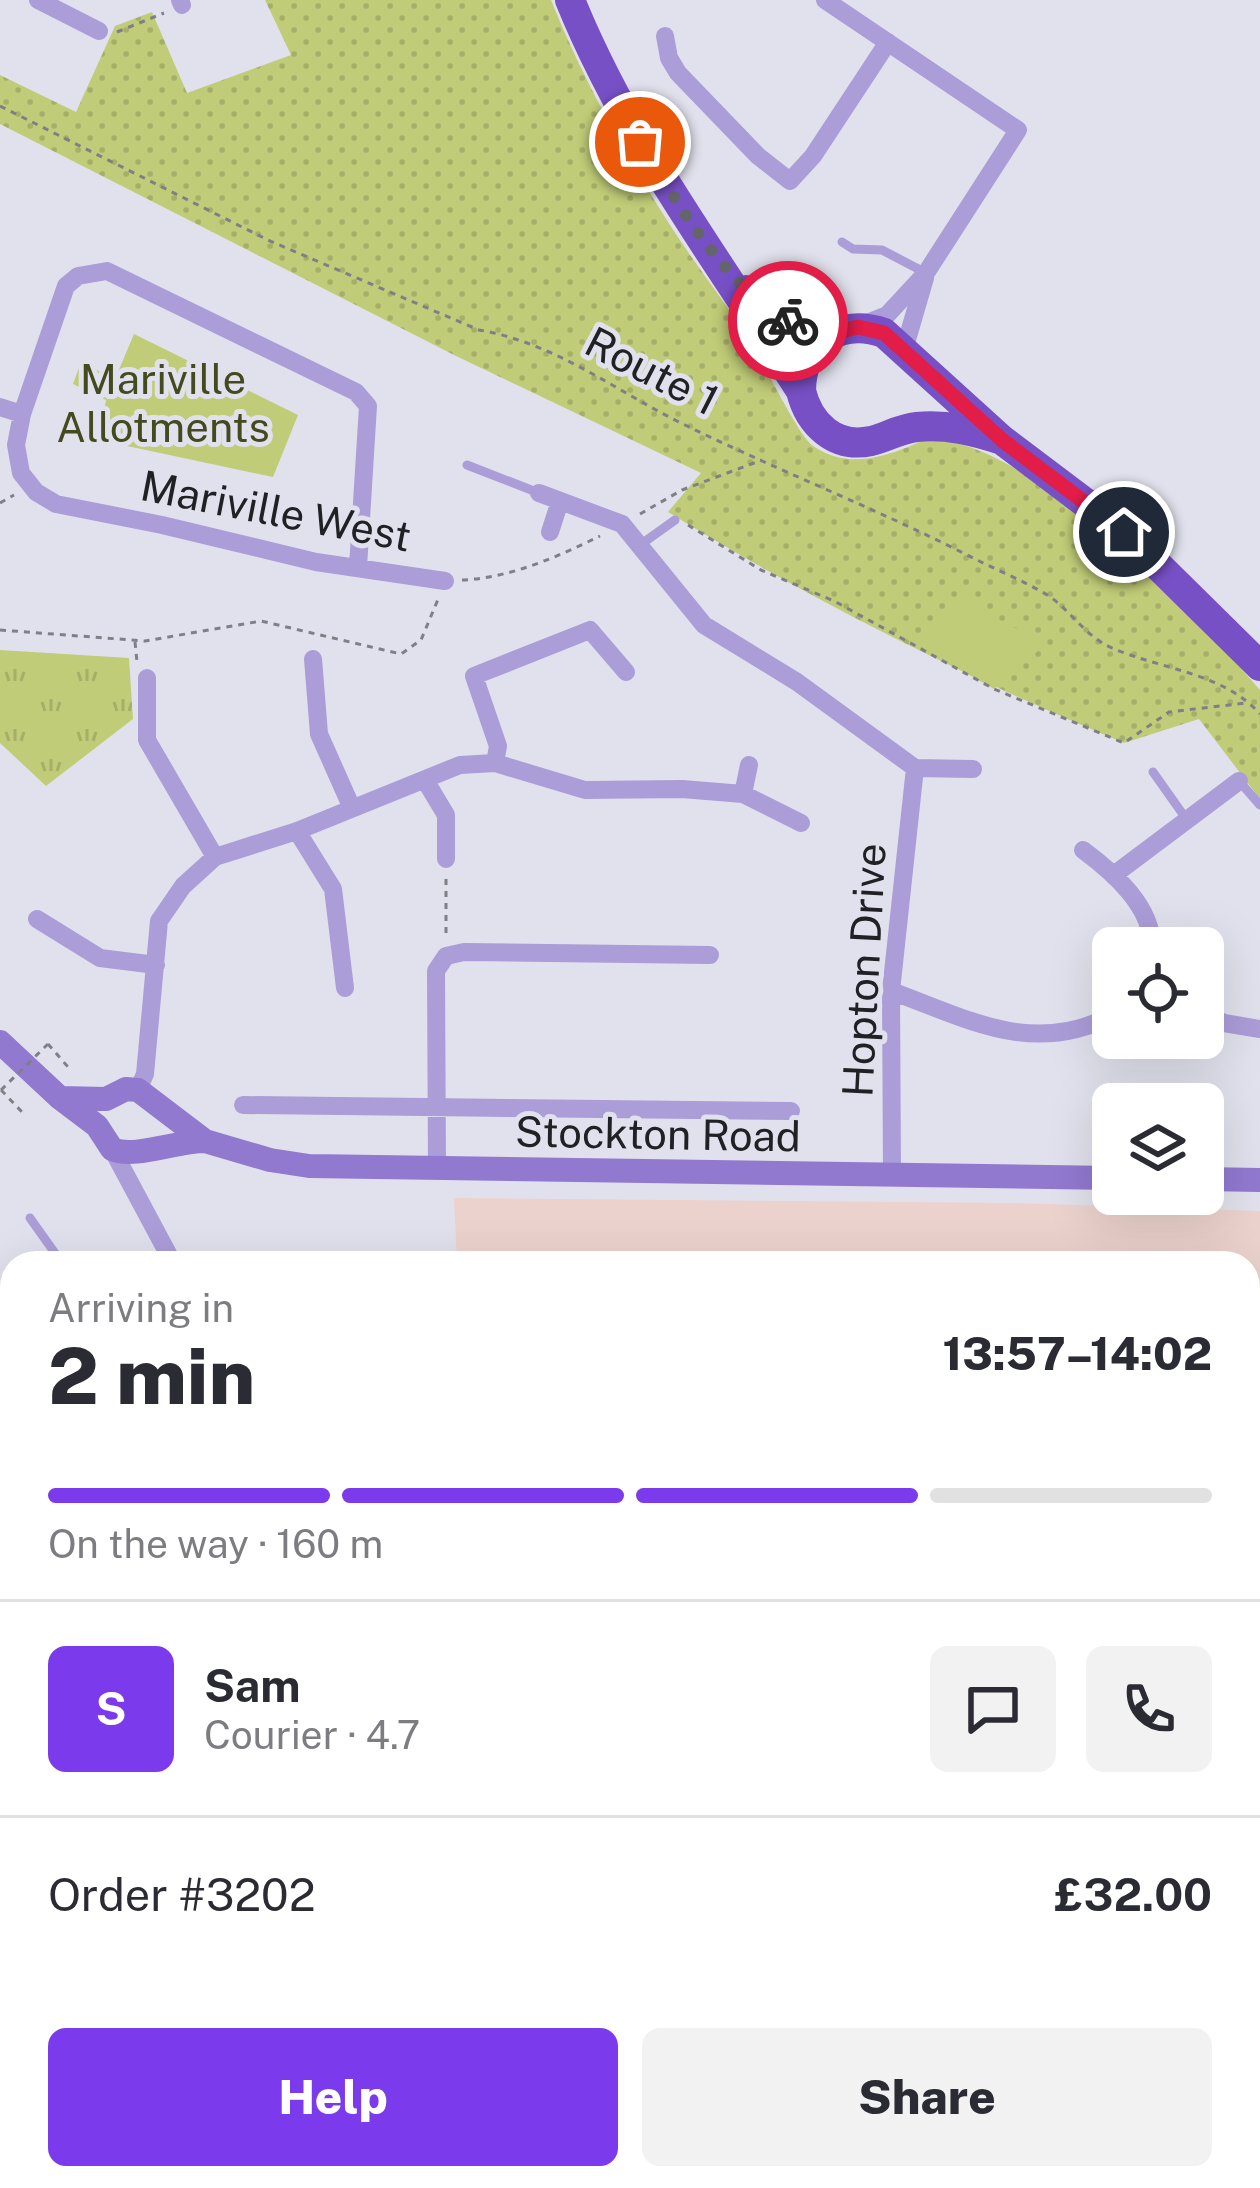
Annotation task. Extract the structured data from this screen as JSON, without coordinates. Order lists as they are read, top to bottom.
{
  "streets": {
    "main road": ["Stockton Road"],
    "street": ["Mariville West", "Hopton Drive"],
    "path": ["Route 1"]
  },
  "crossings": [
    ["Hopton Drive", "Stockton Road"]
  ],
  "parks": ["Mariville Allotments"],
  "page": {
    "heading": ["2 min", "Arriving in", "13:57–14:02"],
    "panel": [
      "Sam",
      "Courier · 4.7",
      "Order #3202",
      "£32.00"
    ],
    "bar": "On the way · 160 m",
    "round": "S",
    "buttons": ["Help", "Share"]
  }
}
